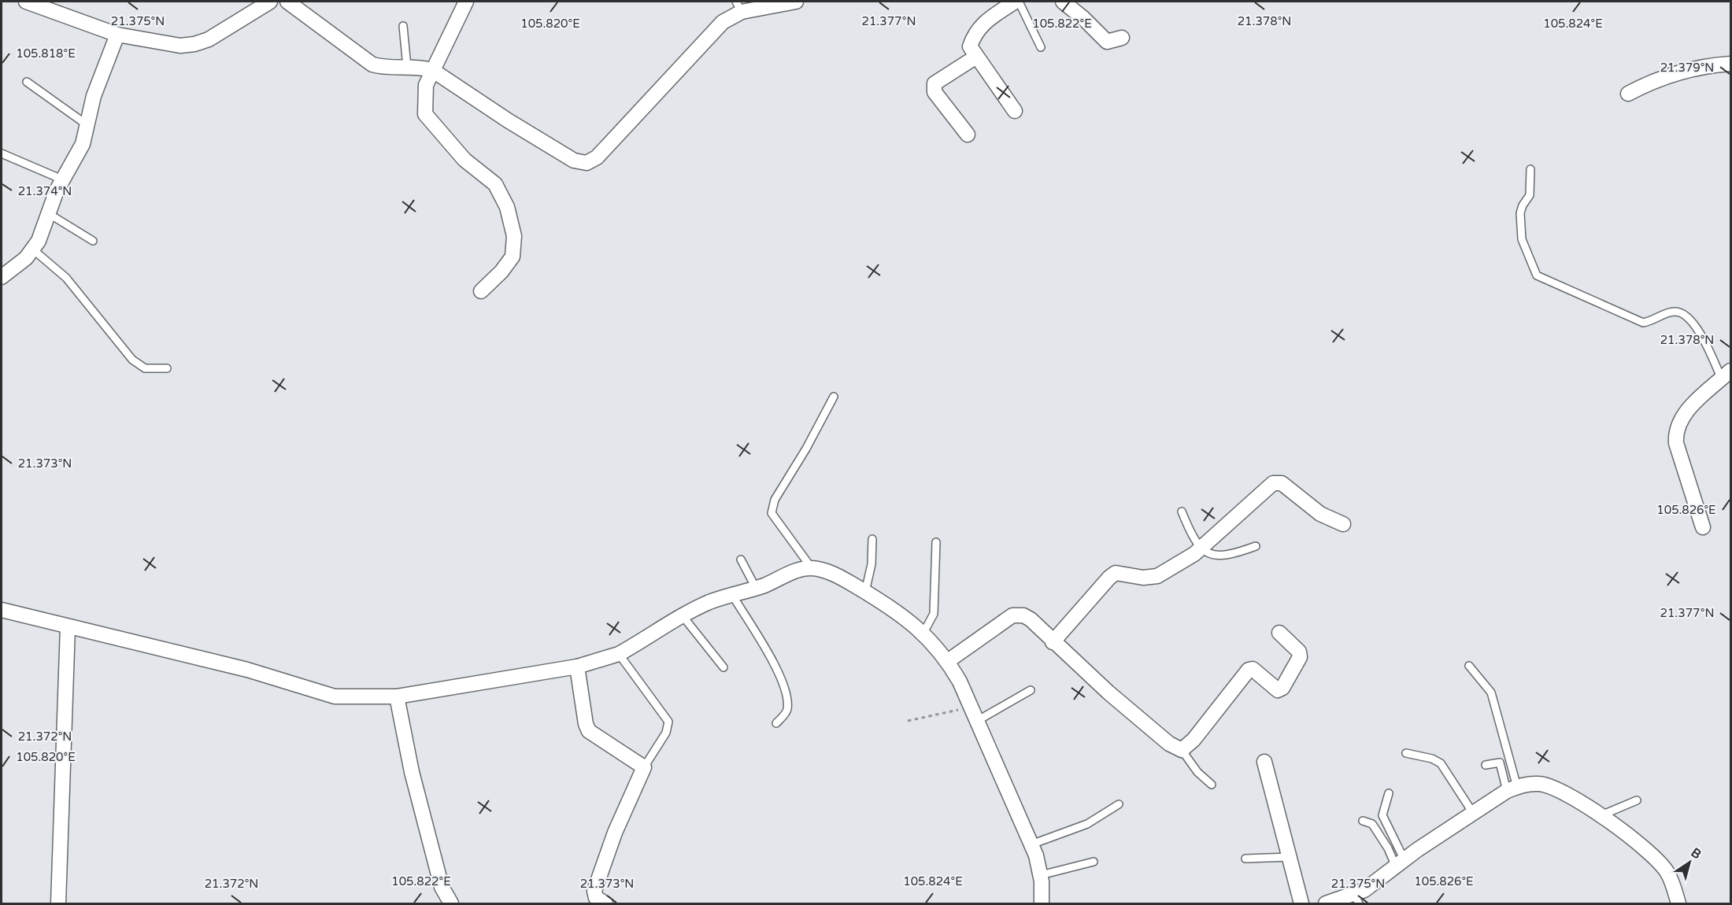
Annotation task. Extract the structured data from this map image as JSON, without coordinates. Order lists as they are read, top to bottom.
{
  "north": "top right",
  "coordinates": [
    "21.375°N",
    "21.377°N",
    "21.378°N",
    "105.820°E",
    "105.822°E",
    "105.824°E",
    "105.818°E",
    "21.379°N",
    "21.374°N",
    "21.373°N",
    "105.826°E",
    "21.372°N"
  ]
}
